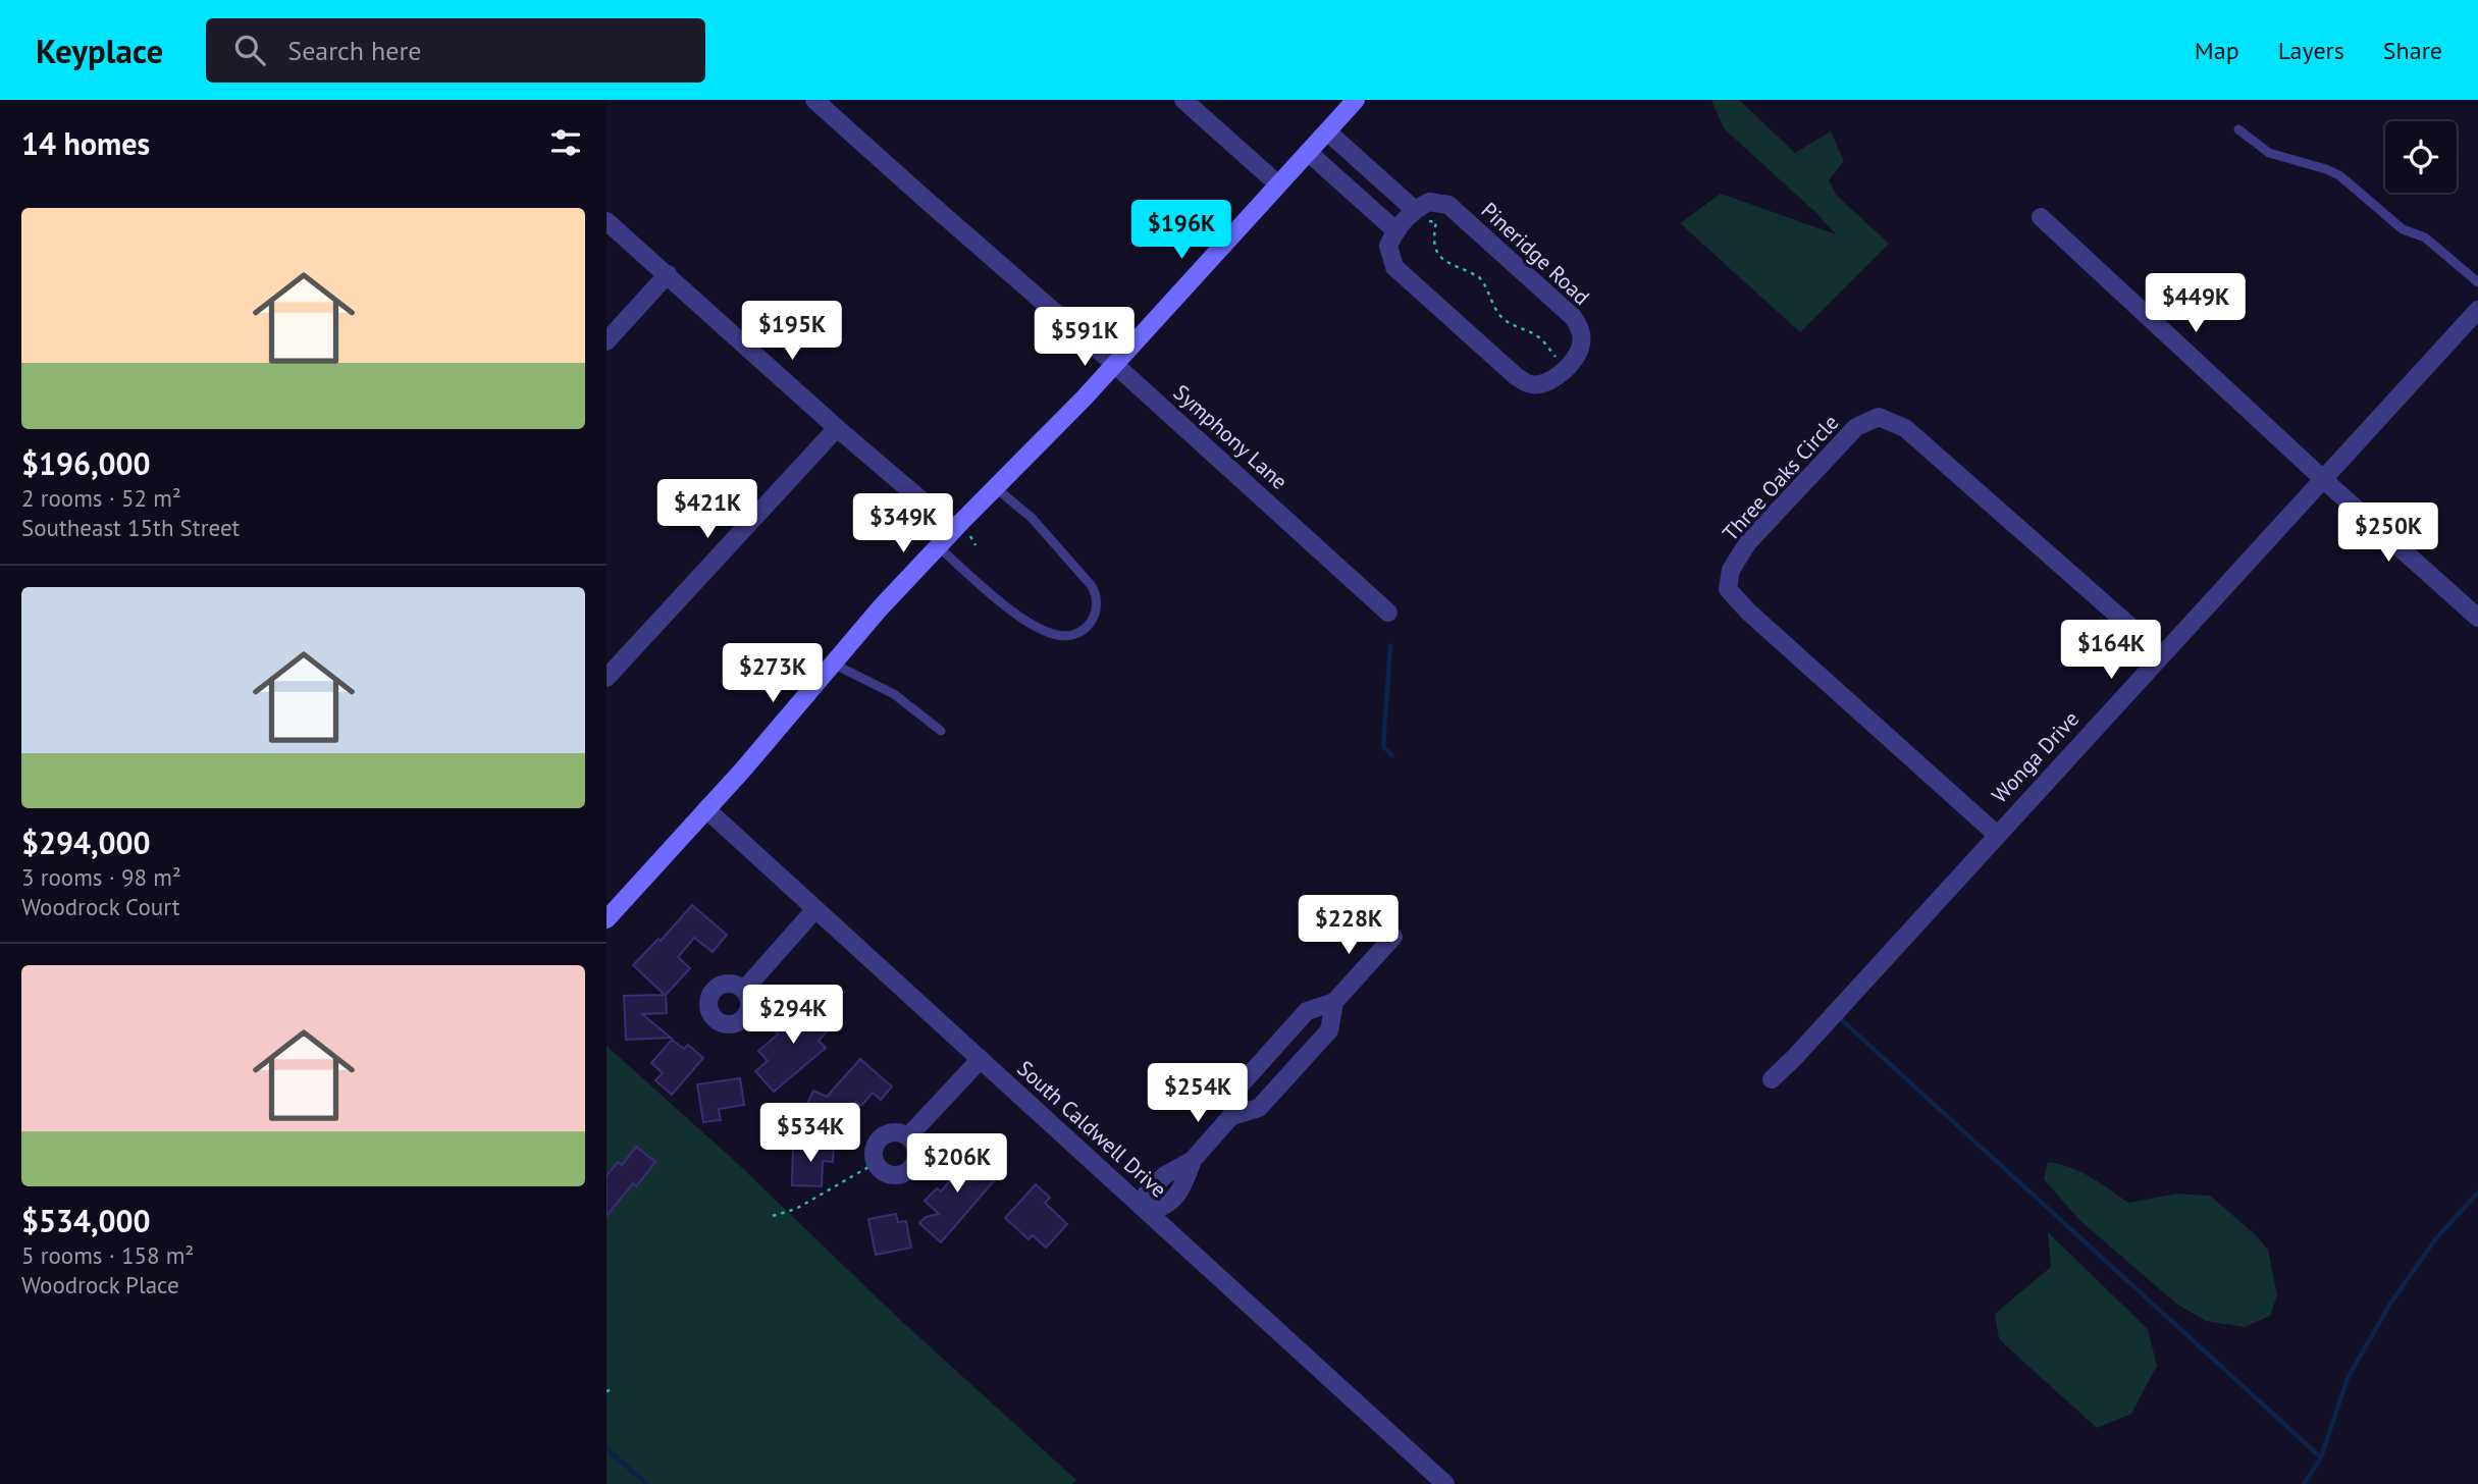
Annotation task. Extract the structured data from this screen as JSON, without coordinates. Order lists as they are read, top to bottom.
{
  "streets": {
    "street": [
      "Pineridge Road",
      "Symphony Lane",
      "Three Oaks Circle",
      "Wonga Drive",
      "South Caldwell Drive"
    ]
  },
  "crossings": [
    ["Three Oaks Circle", "Wonga Drive"]
  ],
  "page": {
    "header": "Keyplace",
    "search": "Search here",
    "nav": ["Map", "Layers", "Share"],
    "heading": "14 homes",
    "list": [
      {
        "name": "$196,000",
        "note": "2 rooms · 52 m² · Southeast 15th Street"
      },
      {
        "name": "$294,000",
        "note": "3 rooms · 98 m² · Woodrock Court"
      },
      {
        "name": "$534,000",
        "note": "5 rooms · 158 m² · Woodrock Place"
      }
    ],
    "price": [
      "$196K",
      "$449K",
      "$195K",
      "$591K",
      "$421K",
      "$349K",
      "$250K",
      "$164K",
      "$273K",
      "$228K",
      "$294K",
      "$254K",
      "$534K",
      "$206K"
    ]
  }
}
